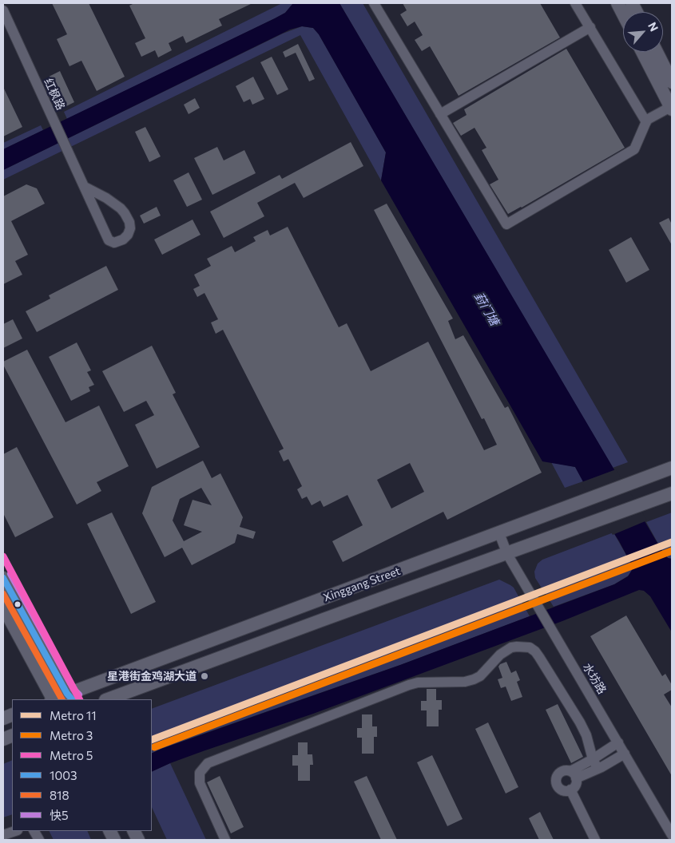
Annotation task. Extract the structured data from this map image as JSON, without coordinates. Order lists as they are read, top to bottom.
{
  "streets": {
    "main road": ["Xinggang Street"],
    "street": ["红枫路", "水坊路"]
  },
  "crossings": [
    ["Xinggang Street", "水坊路"]
  ],
  "water": ["葑门塘"],
  "places": ["星港街金鸡湖大道"],
  "lines": [
    "metro line 11",
    "metro line 3",
    "metro line 5",
    "transit line 快5",
    "transit line 1003",
    "transit line 818"
  ],
  "legend": [
    "Metro 11",
    "Metro 3",
    "Metro 5",
    "1003",
    "818",
    "快5"
  ],
  "north": "top right"
}
